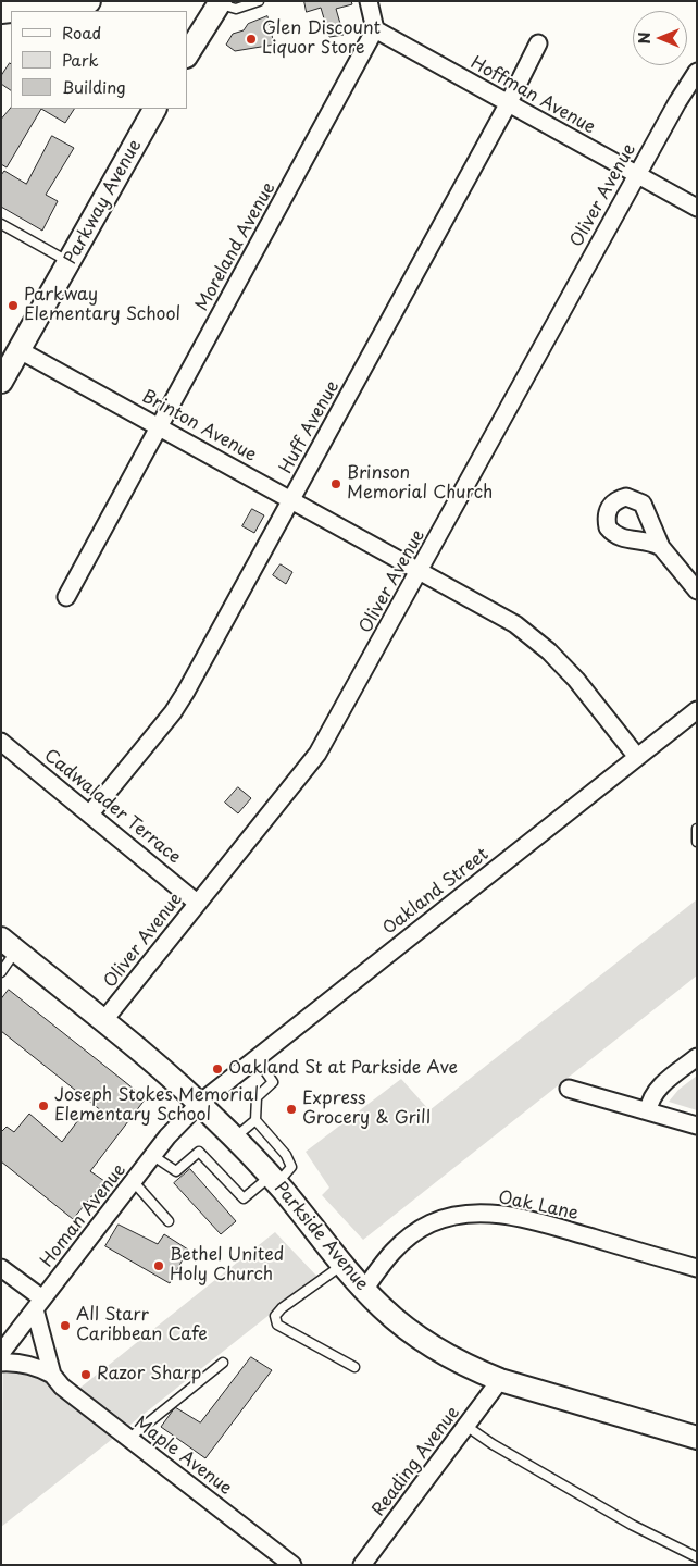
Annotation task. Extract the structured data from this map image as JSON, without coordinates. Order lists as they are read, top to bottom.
{
  "streets": {
    "main road": ["Parkway Avenue", "Parkside Avenue"],
    "street": [
      "Hoffman Avenue",
      "Oliver Avenue",
      "Moreland Avenue",
      "Brinton Avenue",
      "Huff Avenue",
      "Cadwalader Terrace",
      "Oakland Street",
      "Oak Lane",
      "Homan Avenue",
      "Maple Avenue",
      "Reading Avenue"
    ]
  },
  "crossings": [
    ["Hoffman Avenue", "Oliver Avenue"],
    ["Hoffman Avenue", "Moreland Avenue"],
    ["Hoffman Avenue", "Huff Avenue"],
    ["Oliver Avenue", "Brinton Avenue"],
    ["Oliver Avenue", "Cadwalader Terrace"],
    ["Oliver Avenue", "Parkside Avenue"],
    ["Parkway Avenue", "Brinton Avenue"],
    ["Moreland Avenue", "Brinton Avenue"],
    ["Brinton Avenue", "Huff Avenue"],
    ["Brinton Avenue", "Oakland Street"],
    ["Huff Avenue", "Cadwalader Terrace"],
    ["Oakland Street", "Homan Avenue"],
    ["Oakland Street", "Parkside Avenue"],
    ["Oak Lane", "Parkside Avenue"],
    ["Homan Avenue", "Parkside Avenue"],
    ["Homan Avenue", "Maple Avenue"],
    ["Parkside Avenue", "Reading Avenue"]
  ],
  "places": [
    "Glen Discount Liquor Store",
    "Parkway Elementary School",
    "Brinson Memorial Church",
    "Oakland St at Parkside Ave",
    "Joseph Stokes Memorial Elementary School",
    "Express Grocery & Grill",
    "Bethel United Holy Church",
    "All Starr Caribbean Cafe",
    "Razor Sharp"
  ],
  "legend": ["Road", "Park", "Building"],
  "north": "left"
}
